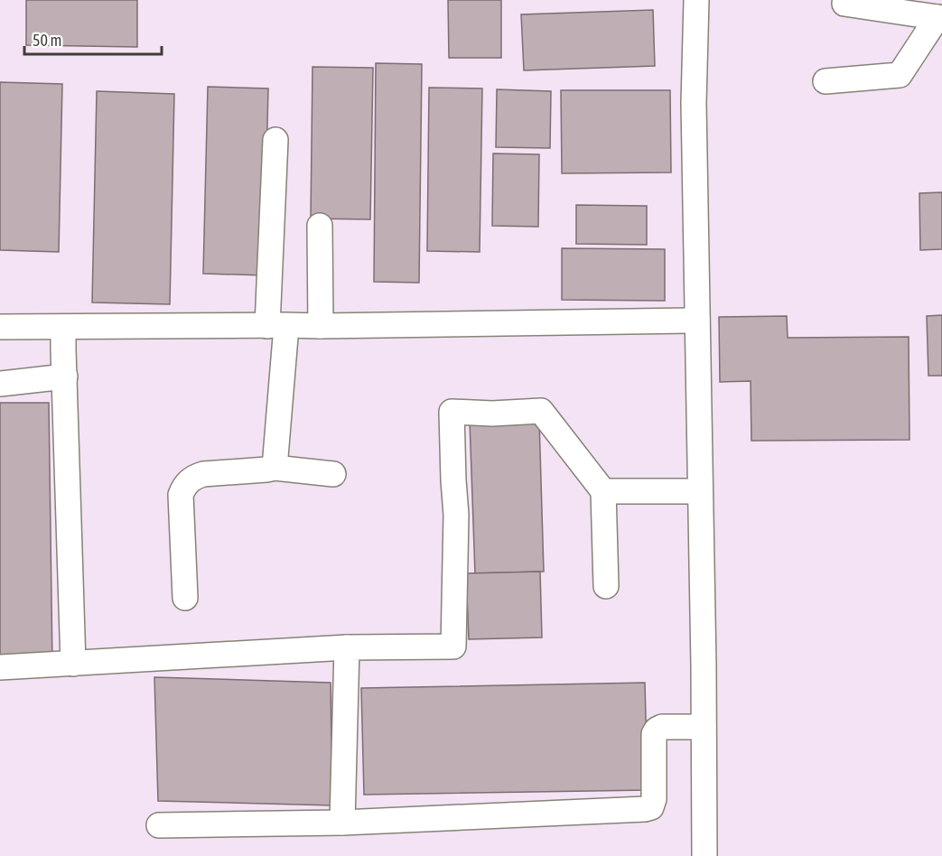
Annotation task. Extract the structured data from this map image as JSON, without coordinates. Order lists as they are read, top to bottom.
{
  "scale_bar": "50 m"
}
